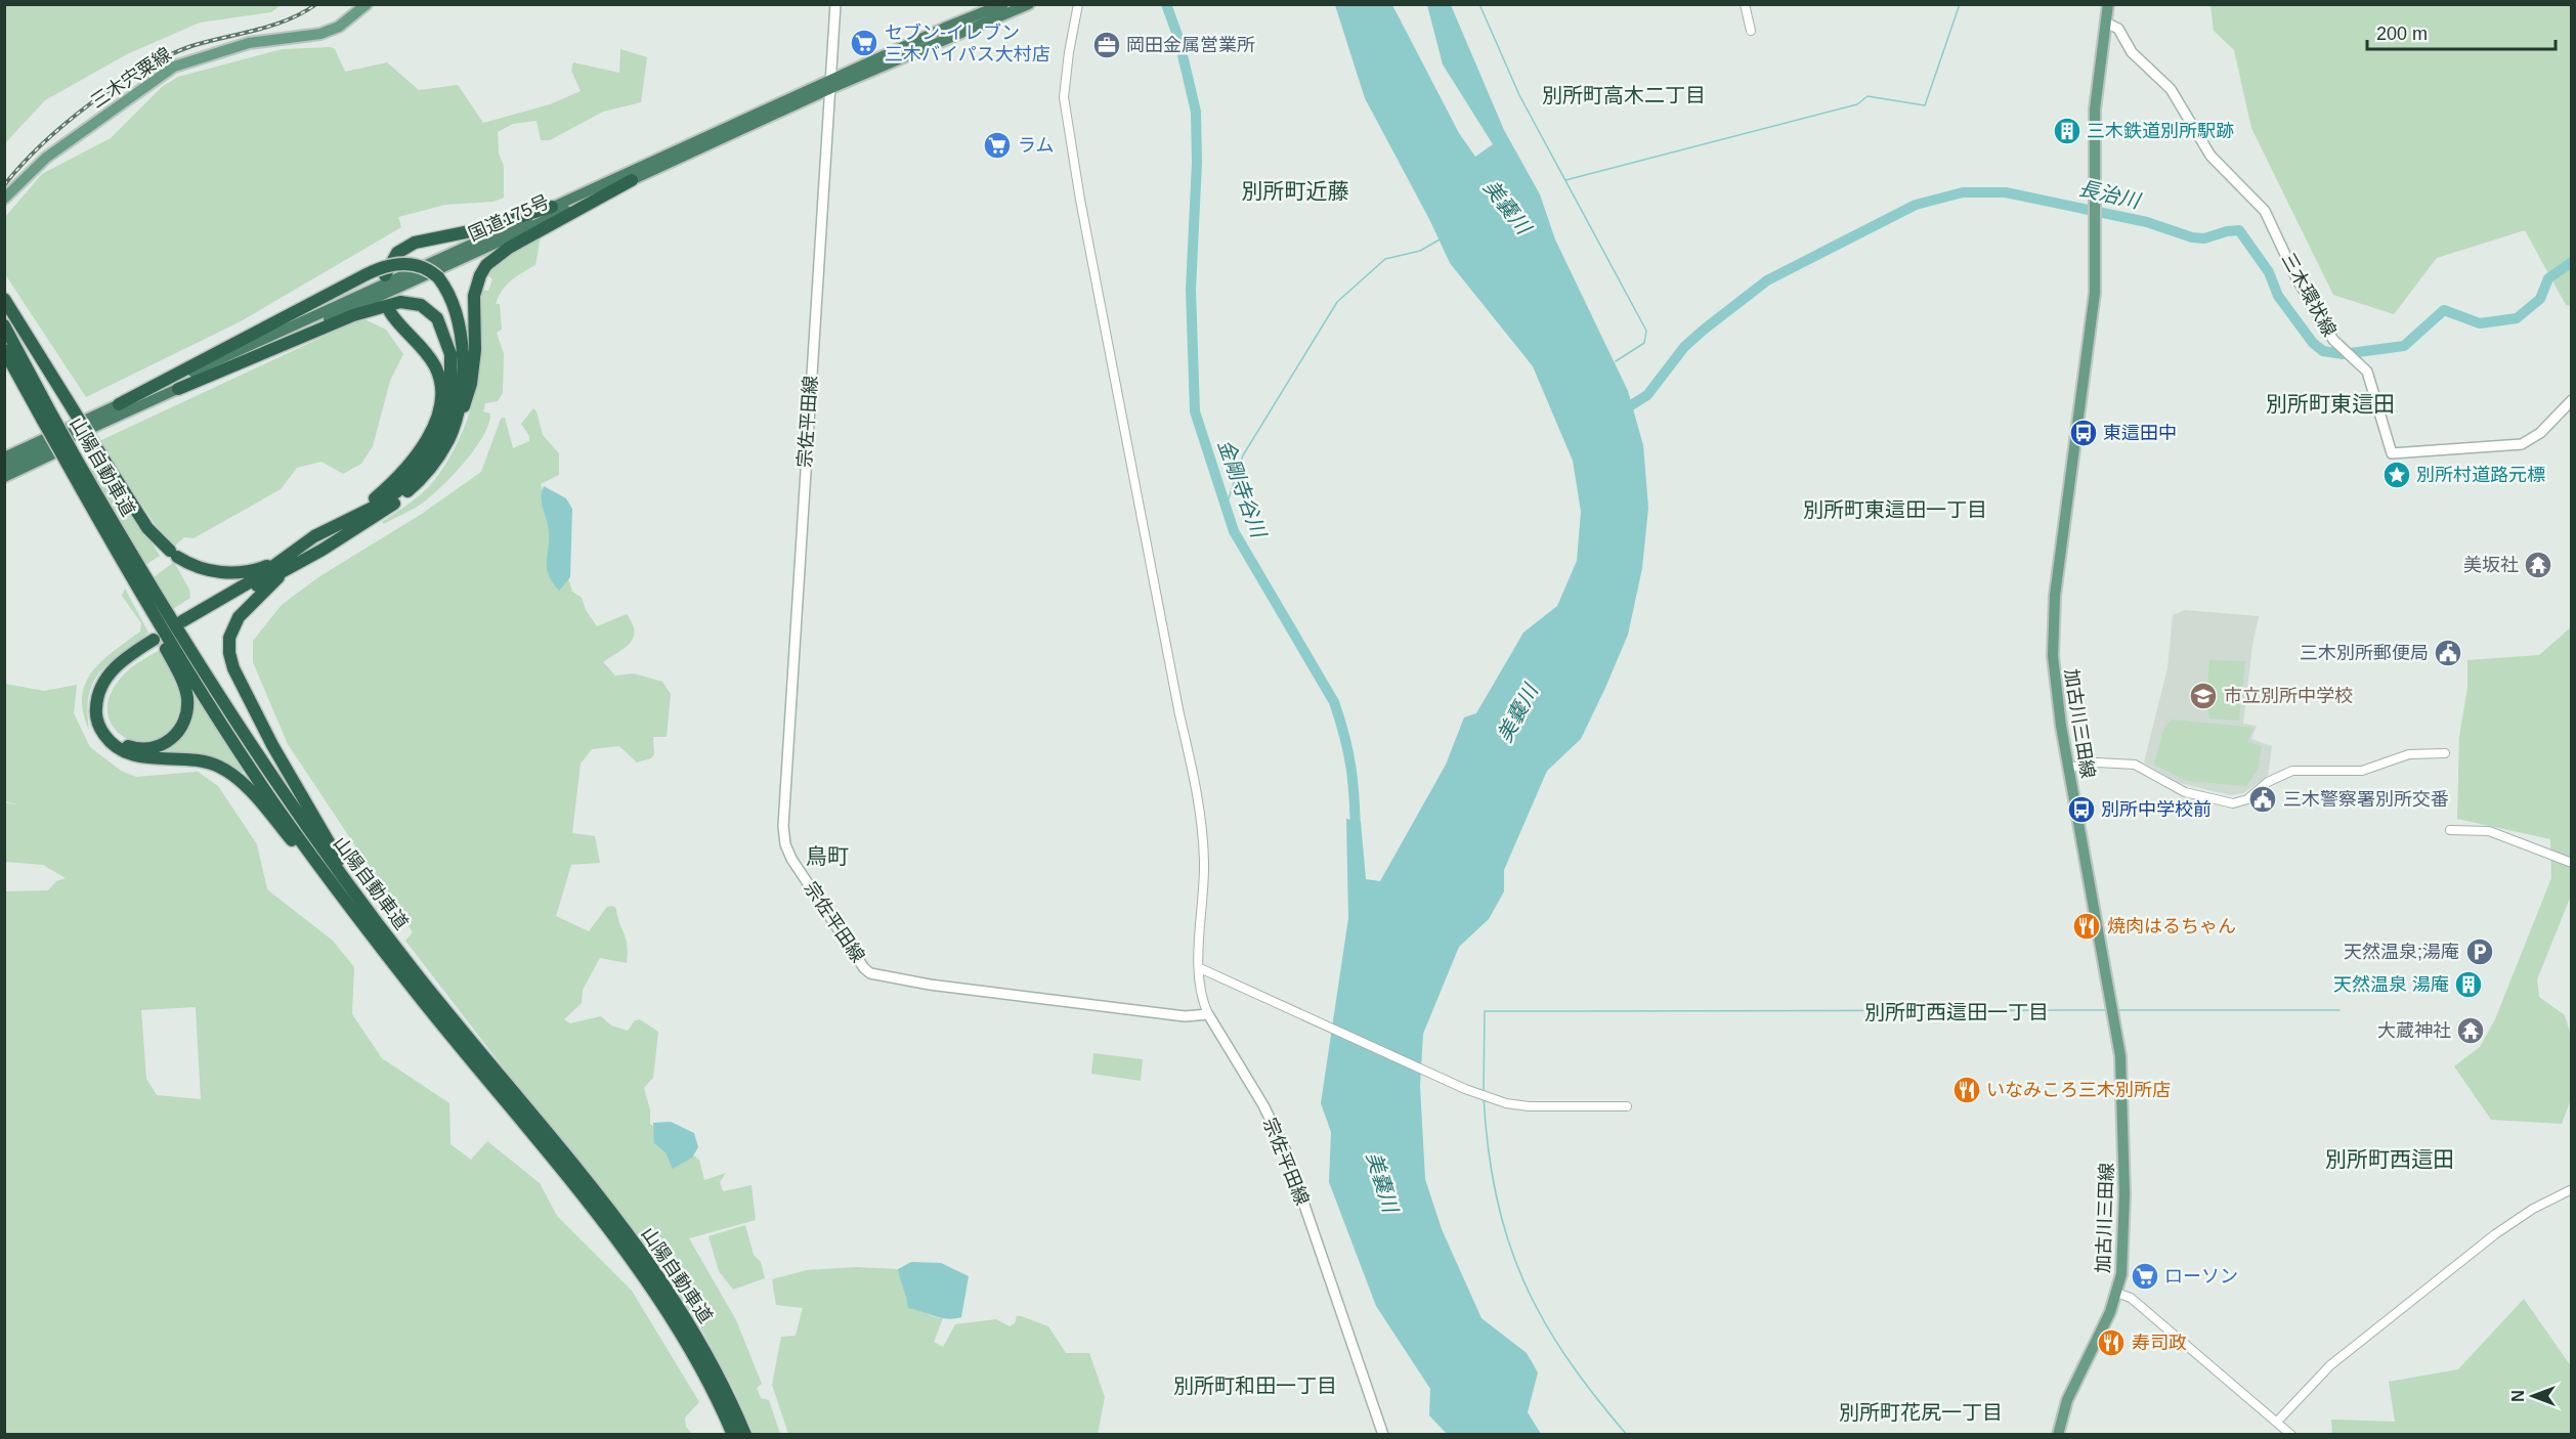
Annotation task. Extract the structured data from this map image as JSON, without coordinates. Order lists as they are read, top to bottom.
{
  "streets": {
    "highway": ["国道175号", "山陽自動車道"],
    "main road": [
      "三木宍粟線",
      "三木環状線",
      "宗佐平田線",
      "加古川三田線"
    ]
  },
  "crossings": [
    ["三木環状線", "加古川三田線"]
  ],
  "districts": [
    "別所町高木二丁目",
    "別所町近藤",
    "別所町東這田",
    "別所町東這田一丁目",
    "鳥町",
    "別所町西這田一丁目",
    "別所町西這田",
    "別所町和田一丁目",
    "別所町花尻一丁目"
  ],
  "water": ["長治川", "美嚢川", "金剛寺谷川"],
  "places": {
    "supermarket": ["セブン-イレブン 三木バイパス大村店", "ラム", "ローソン"],
    "office": ["岡田金属営業所"],
    "building": ["三木鉄道別所駅跡", "天然温泉 湯庵"],
    "bus stop": ["東這田中", "別所中学校前"],
    "place": ["別所村道路元標"],
    "temple": ["美坂社", "大蔵神社"],
    "public building": ["三木別所郵便局", "三木警察署別所交番"],
    "school or university": ["市立別所中学校"],
    "restaurant": ["焼肉はるちゃん", "いなみころ三木別所店", "寿司政"],
    "parking": ["天然温泉;湯庵"]
  },
  "scale_bar": "200 m",
  "north": "left"
}
